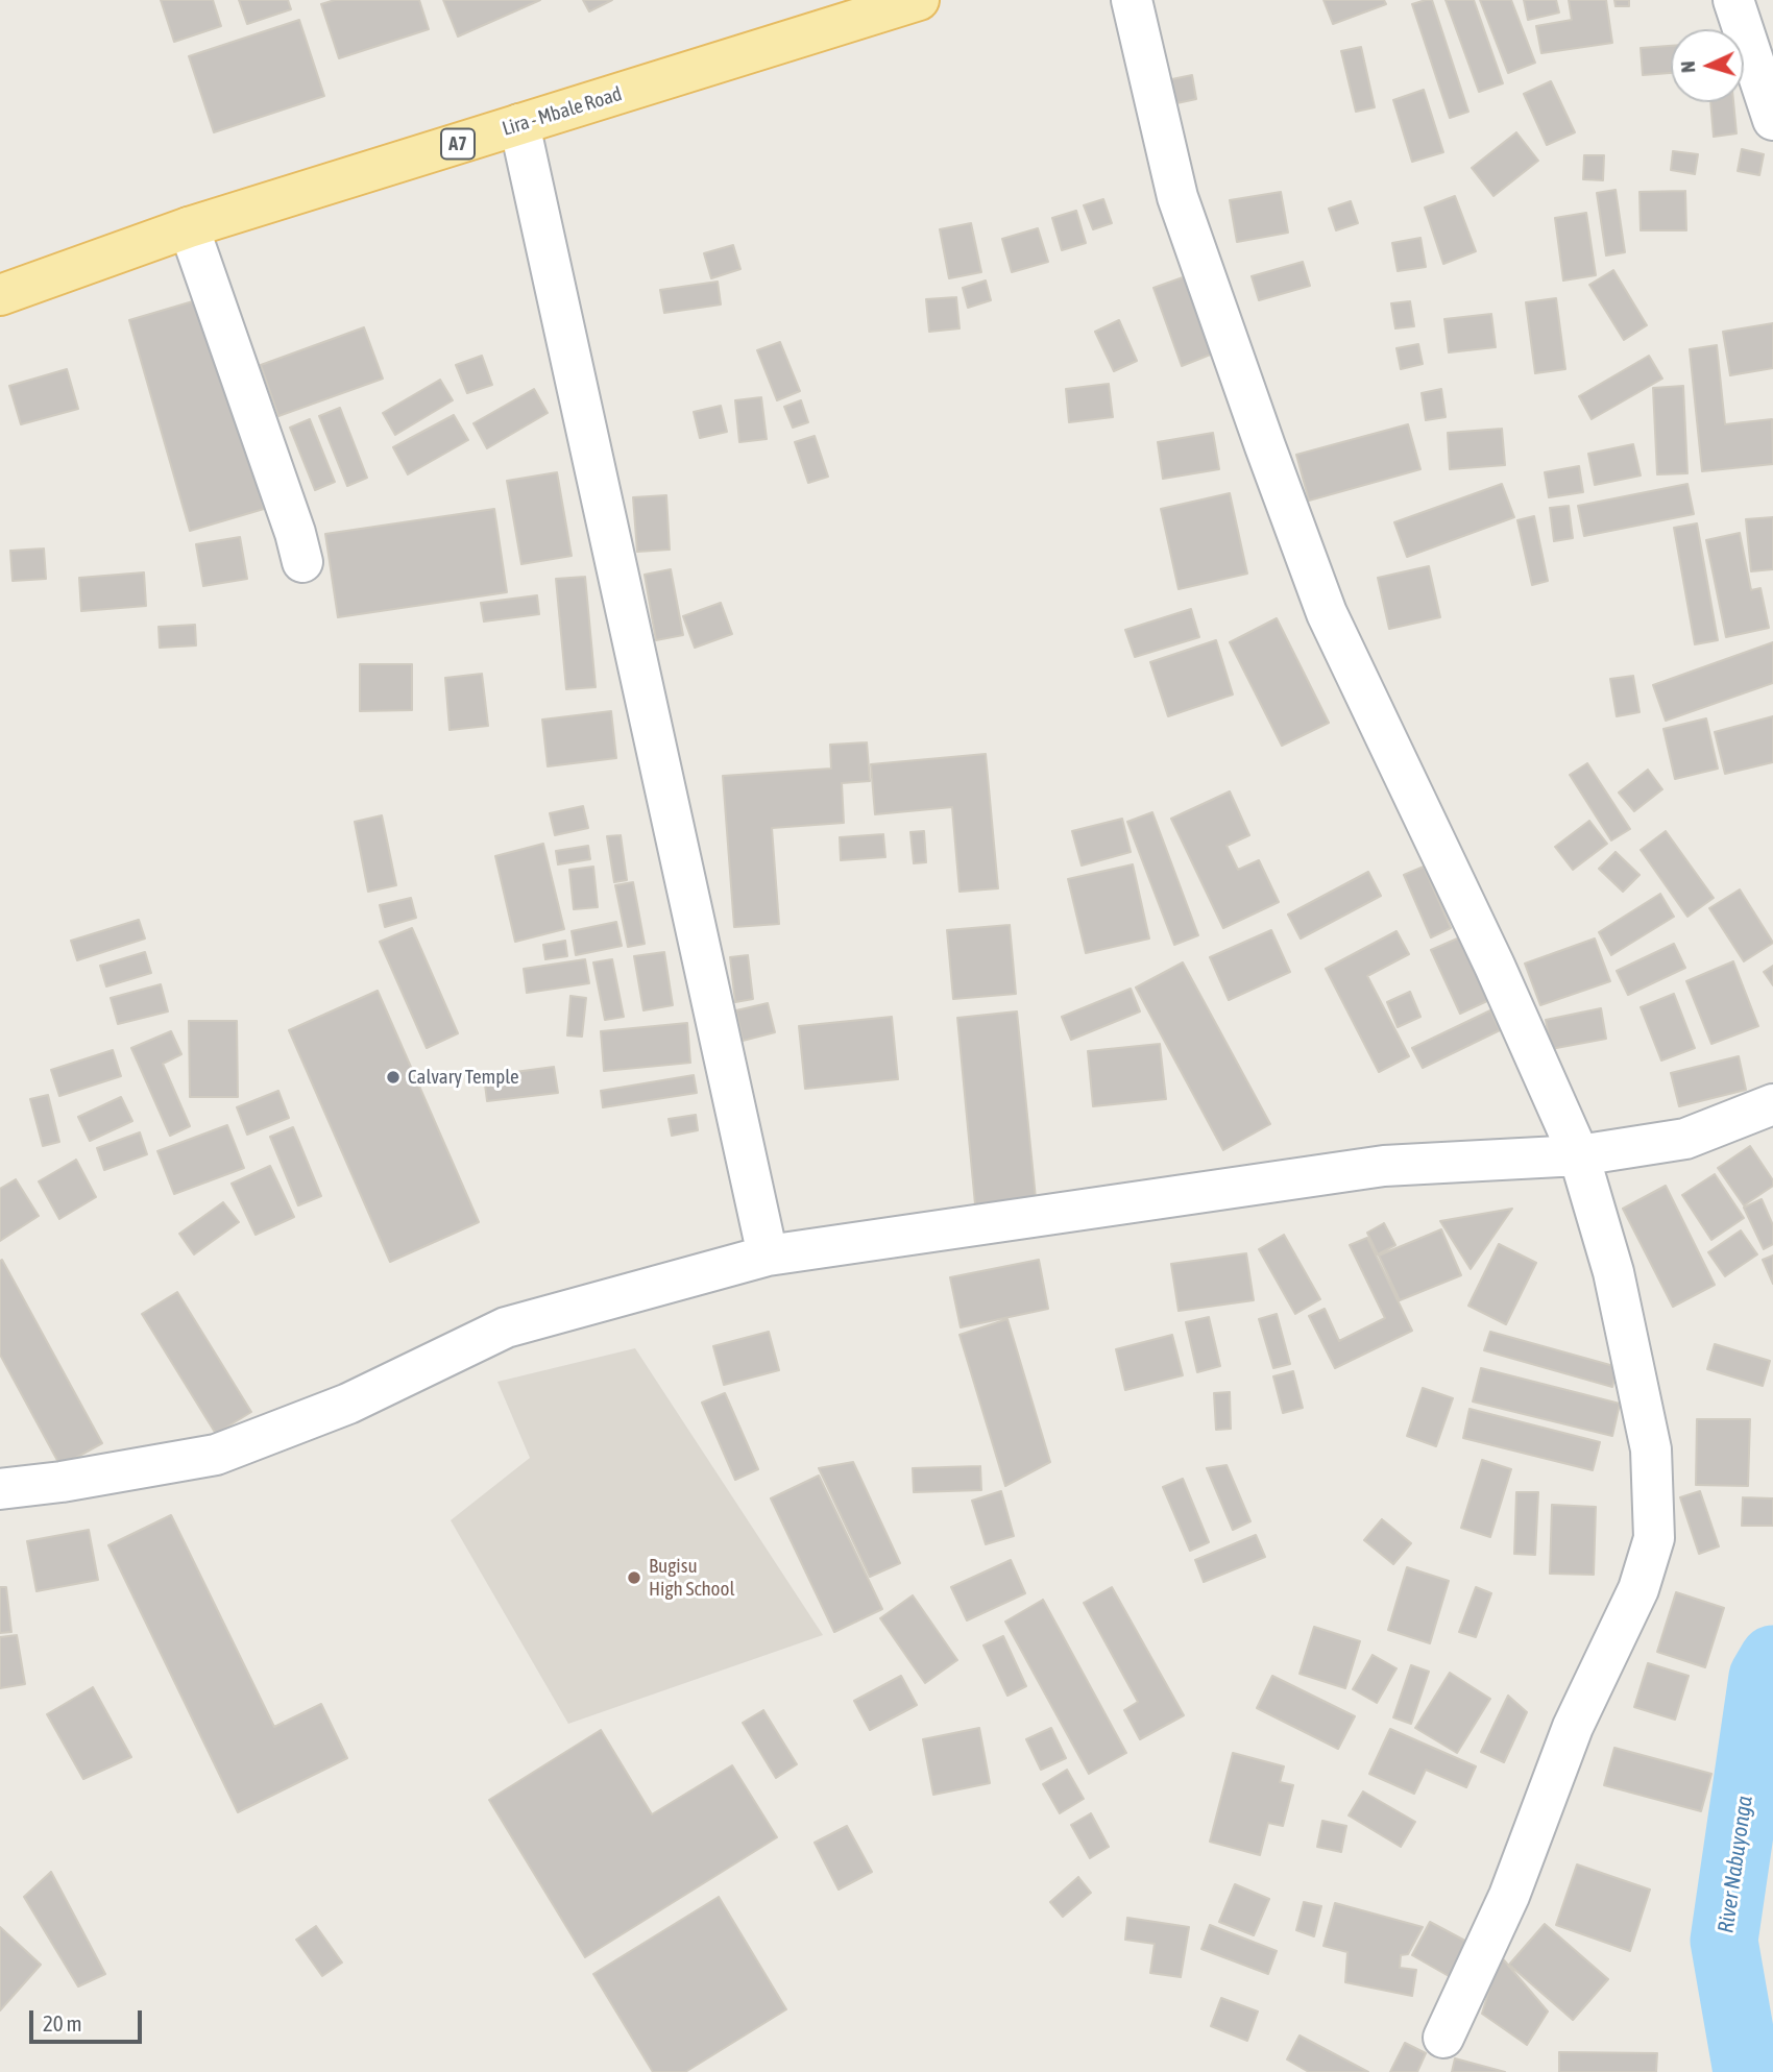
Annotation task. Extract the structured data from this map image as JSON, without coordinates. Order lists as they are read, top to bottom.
{
  "streets": {
    "main road": ["Lira - Mbale Road", "A7"]
  },
  "water": ["River Nabuyonga"],
  "places": ["Calvary Temple", "Bugisu High School"],
  "scale_bar": "20 m",
  "north": "left"
}
